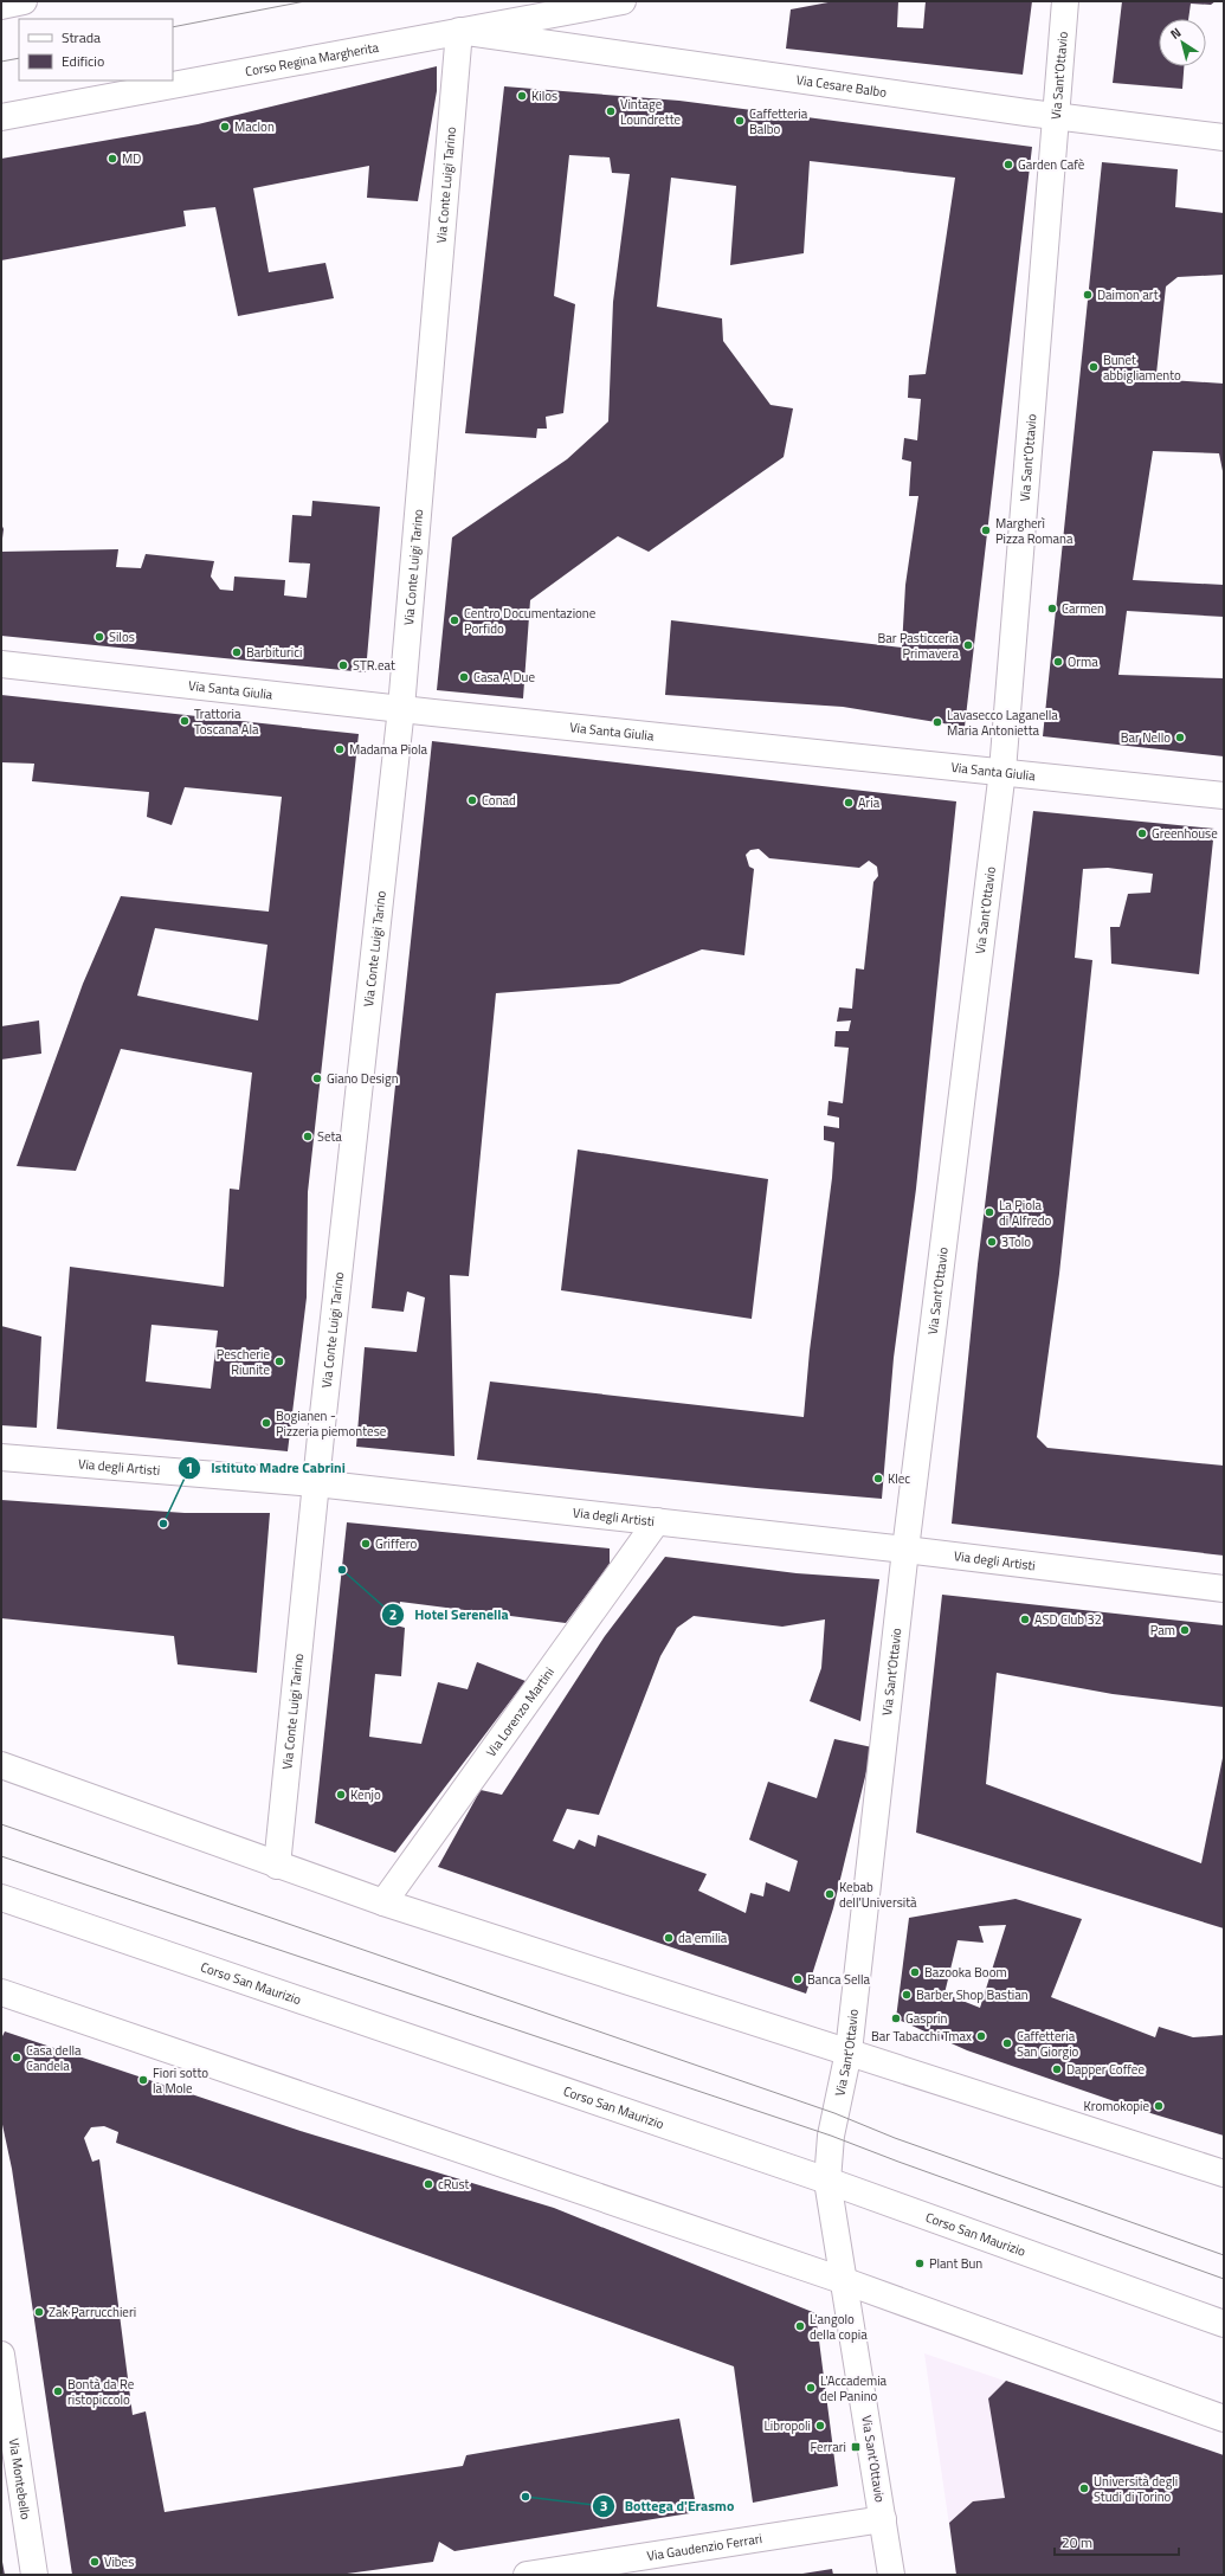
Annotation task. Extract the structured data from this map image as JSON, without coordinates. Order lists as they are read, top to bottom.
{
  "streets": {
    "street": [
      "Corso Regina Margherita",
      "Via Sant'Ottavio",
      "Via Cesare Balbo",
      "Via Conte Luigi Tarino",
      "Via Santa Giulia",
      "Via degli Artisti",
      "Via Lorenzo Martini",
      "Corso San Maurizio",
      "Via Montebello",
      "Via Gaudenzio Ferrari"
    ]
  },
  "crossings": [
    ["Corso Regina Margherita", "Via Cesare Balbo"],
    ["Corso Regina Margherita", "Via Conte Luigi Tarino"],
    ["Via Sant'Ottavio", "Via Cesare Balbo"],
    ["Via Sant'Ottavio", "Via Santa Giulia"],
    ["Via Sant'Ottavio", "Via degli Artisti"],
    ["Via Sant'Ottavio", "Corso San Maurizio"],
    ["Via Sant'Ottavio", "Via Gaudenzio Ferrari"],
    ["Via Cesare Balbo", "Via Conte Luigi Tarino"],
    ["Via Conte Luigi Tarino", "Via Santa Giulia"],
    ["Via Conte Luigi Tarino", "Via degli Artisti"],
    ["Via degli Artisti", "Via Lorenzo Martini"]
  ],
  "places": {
    "other": [
      "Kilos",
      "Vintage Loundrette",
      "Caffetteria Balbo",
      "Maclon",
      "MD",
      "Garden Cafè",
      "Daimon art",
      "Bunet abbigliamento",
      "Margherì Pizza Romana",
      "Carmen",
      "Centro Documentazione Porfido",
      "Silos",
      "Bar Pasticceria Primavera",
      "Barbiturici",
      "Orma",
      "STR.eat",
      "Casa A Due",
      "Trattoria Toscana Ala",
      "Lavasecco Laganella Maria Antonietta",
      "Bar Nello",
      "Madama Piola",
      "Conad",
      "Aria",
      "Greenhouse",
      "Giano Design",
      "Seta",
      "La Piola di Alfredo",
      "3Tolo",
      "Pescherie Riunite",
      "Bogianen - Pizzeria piemontese",
      "Klec",
      "Istituto Madre Cabrini",
      "Griffero",
      "Hotel Serenella",
      "ASD Club 32",
      "Pam",
      "Kenjo",
      "Kebab dell'Università",
      "da emilia",
      "Bazooka Boom",
      "Banca Sella",
      "Barber Shop Bastian",
      "Gasprin",
      "Bar Tabacchi Tmax",
      "Caffetteria San Giorgio",
      "Casa della Candela",
      "Dapper Coffee",
      "Fiori sotto la Mole",
      "Kromokopie",
      "cRust",
      "Plant Bun",
      "Zak Parrucchieri",
      "L'angolo della copia",
      "L'Accademia del Panino",
      "Bontà da Re ristopiccolo",
      "Libropoli",
      "Università degli Studi di Torino",
      "Bottega d'Erasmo",
      "Vibes"
    ],
    "transit": ["Ferrari"]
  },
  "legend": ["Strada", "Edificio"],
  "scale_bar": "20 m",
  "north": "top left"
}
